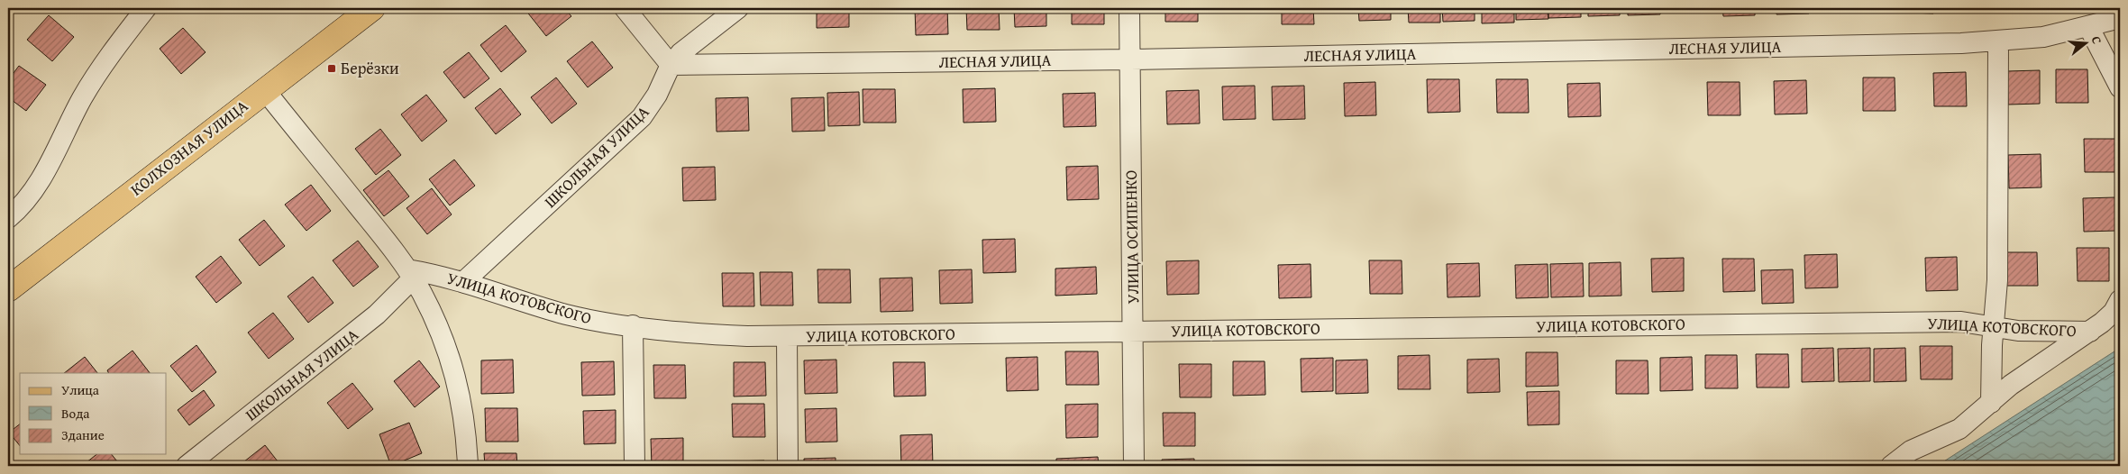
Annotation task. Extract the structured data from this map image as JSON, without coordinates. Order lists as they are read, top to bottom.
{
  "streets": {
    "main road": ["КОЛХОЗНАЯ УЛИЦА"],
    "street": [
      "ЛЕСНАЯ УЛИЦА",
      "ШКОЛЬНАЯ УЛИЦА",
      "УЛИЦА ОСИПЕНКО",
      "УЛИЦА КОТОВСКОГО"
    ]
  },
  "crossings": [
    ["ЛЕСНАЯ УЛИЦА", "ШКОЛЬНАЯ УЛИЦА"],
    ["ЛЕСНАЯ УЛИЦА", "УЛИЦА ОСИПЕНКО"],
    ["ШКОЛЬНАЯ УЛИЦА", "УЛИЦА КОТОВСКОГО"],
    ["УЛИЦА ОСИПЕНКО", "УЛИЦА КОТОВСКОГО"]
  ],
  "places": {
    "transit": ["Берёзки"]
  },
  "legend": ["Улица", "Вода", "Здание"],
  "north": "right"
}
